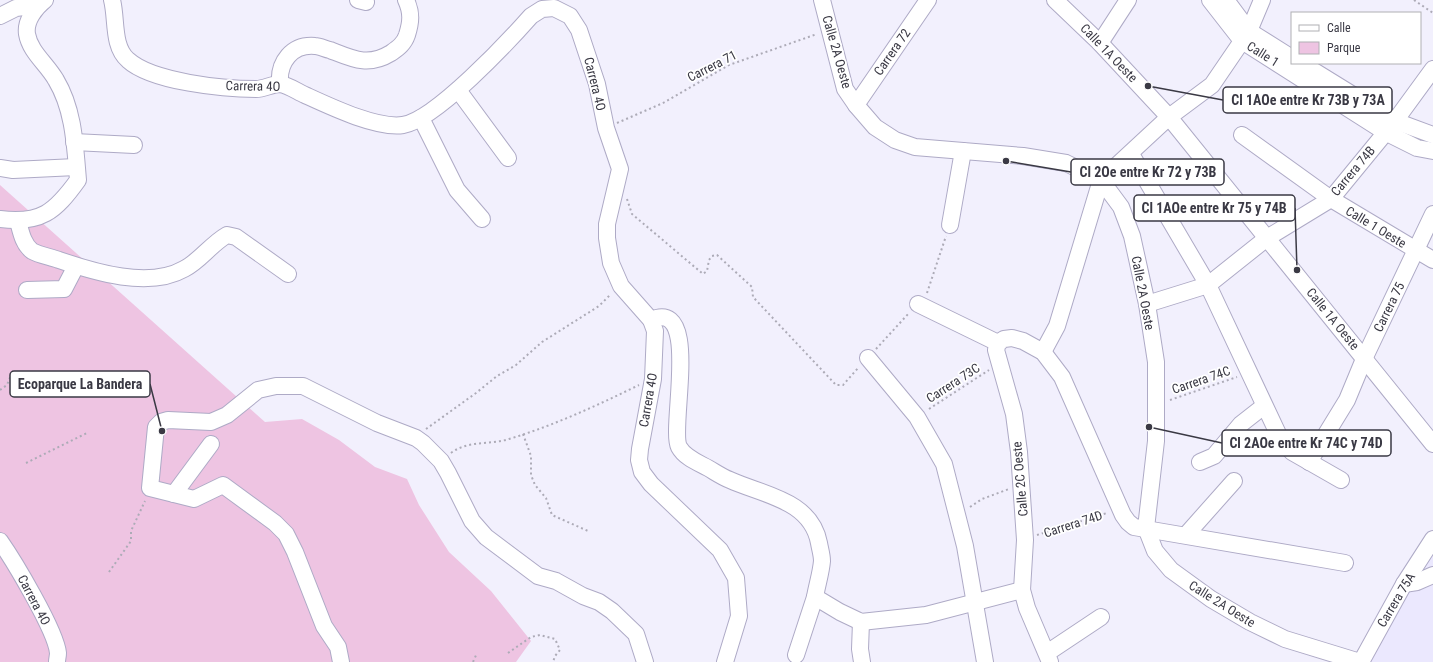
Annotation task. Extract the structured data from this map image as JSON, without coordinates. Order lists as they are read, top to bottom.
{
  "streets": {
    "street": [
      "Calle 2A Oeste",
      "Carrera 72",
      "Calle 1A Oeste",
      "Calle 1",
      "Carrera 4O",
      "Carrera 74B",
      "Calle 1 Oeste",
      "Carrera 75",
      "Calle 2C Oeste",
      "Carrera 75A"
    ],
    "path": [
      "Carrera 71",
      "Carrera 74C",
      "Carrera 73C",
      "Carrera 74D"
    ]
  },
  "crossings": [
    ["Calle 2A Oeste", "Carrera 72"],
    ["Calle 2A Oeste", "Carrera 71"],
    ["Calle 2A Oeste", "Carrera 74B"],
    ["Calle 2A Oeste", "Carrera 74C"],
    ["Calle 2A Oeste", "Carrera 75A"],
    ["Calle 1A Oeste", "Carrera 74B"],
    ["Calle 1A Oeste", "Carrera 75"],
    ["Calle 1", "Carrera 74B"],
    ["Carrera 71", "Carrera 4O"],
    ["Carrera 74B", "Calle 1 Oeste"],
    ["Calle 1 Oeste", "Carrera 75"],
    ["Carrera 73C", "Calle 2C Oeste"],
    ["Calle 2C Oeste", "Carrera 74D"]
  ],
  "places": [
    "Cl 1AOe entre Kr 73B y 73A",
    "Cl 2Oe entre Kr 72 y 73B",
    "Cl 1AOe entre Kr 75 y 74B",
    "Cl 2AOe entre Kr 74C y 74D",
    "Ecoparque La Bandera"
  ],
  "legend": ["Calle", "Parque"]
}
